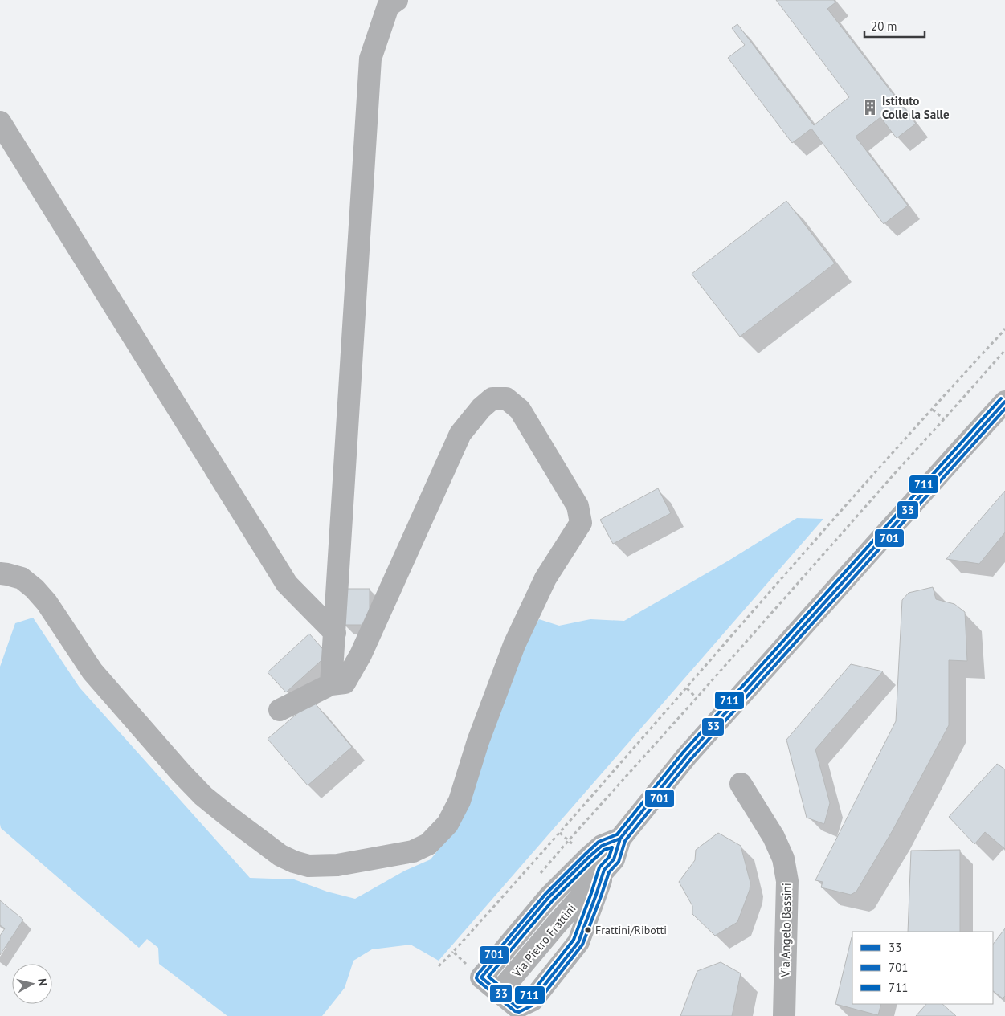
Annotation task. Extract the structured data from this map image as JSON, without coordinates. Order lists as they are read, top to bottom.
{
  "streets": {
    "street": ["Via Angelo Bassini", "Via Pietro Frattini"]
  },
  "places": {
    "building": ["Istituto Colle la Salle"],
    "other": ["Frattini/Ribotti"]
  },
  "lines": ["transit line 711", "transit line 33", "transit line 701"],
  "legend": ["33", "701", "711"],
  "scale_bar": "20 m",
  "north": "right"
}
